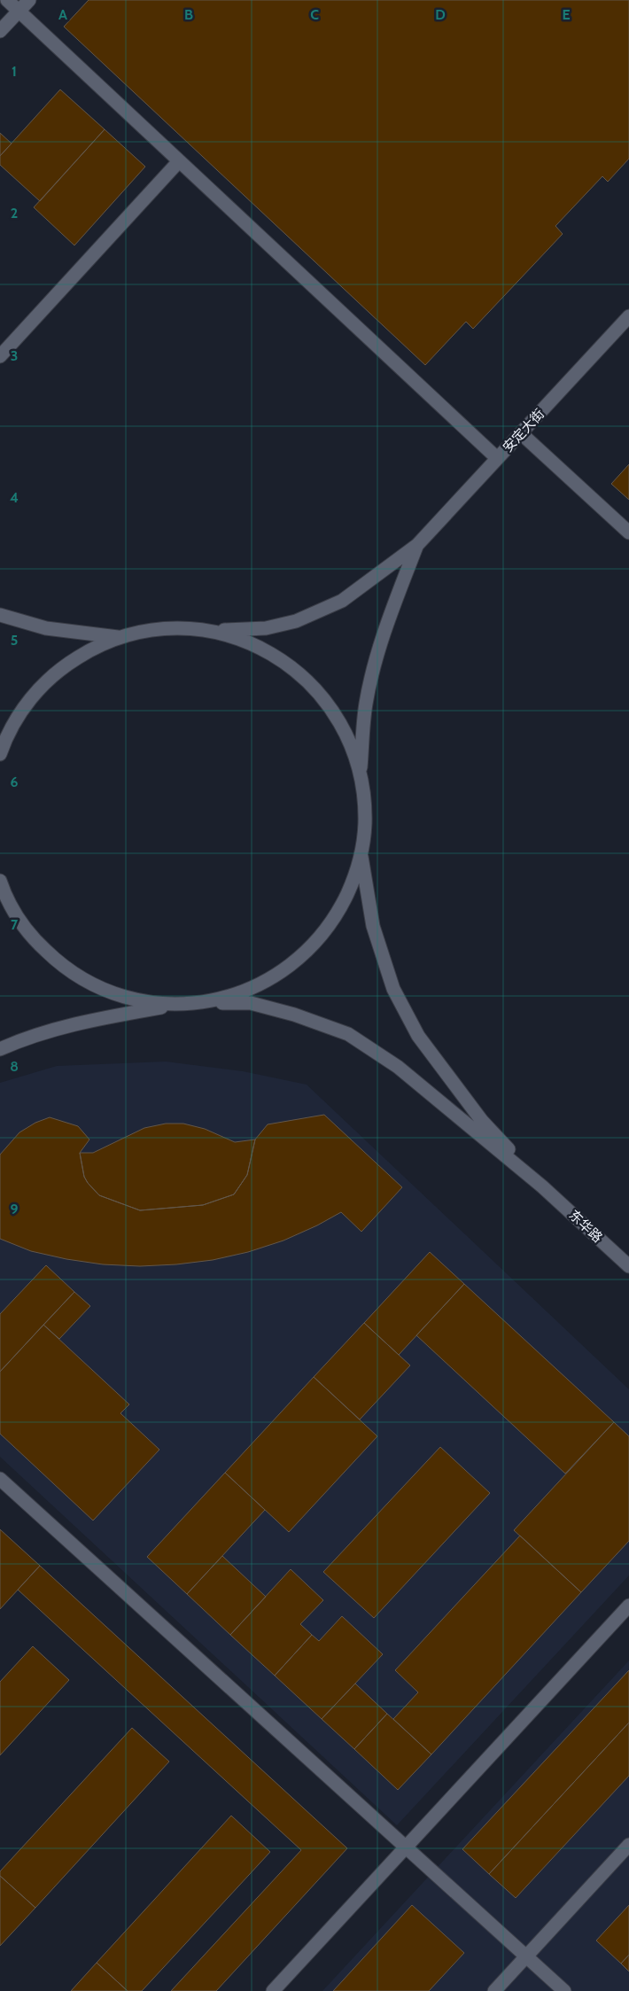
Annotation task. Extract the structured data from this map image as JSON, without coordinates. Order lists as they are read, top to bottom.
{
  "streets": {
    "street": ["安定大街", "东华路"]
  },
  "grid": {
    "columns": [
      "A",
      "B",
      "C",
      "D",
      "E"
    ],
    "rows": [
      "1",
      "2",
      "3",
      "4",
      "5",
      "6",
      "7",
      "8",
      "9"
    ]
  }
}
